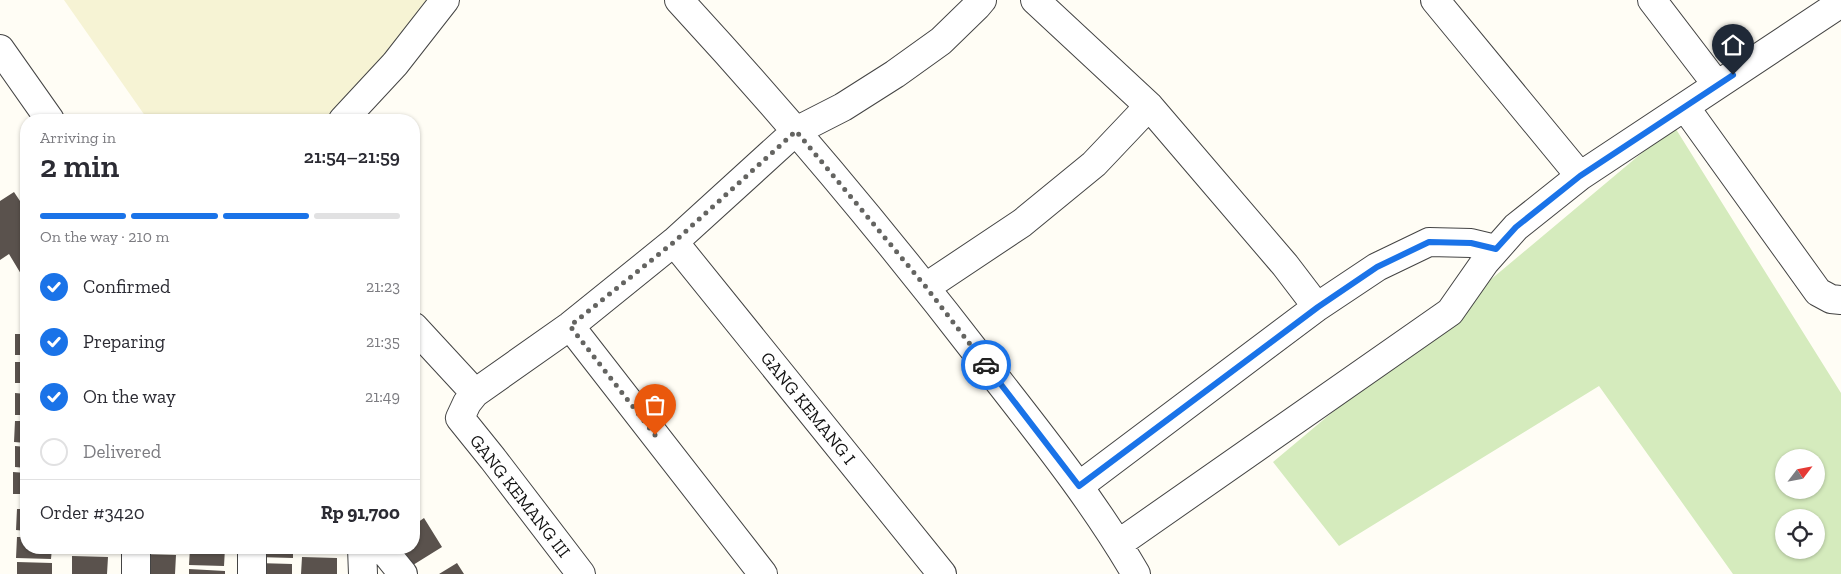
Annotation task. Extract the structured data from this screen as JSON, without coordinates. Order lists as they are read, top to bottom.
{
  "streets": {
    "street": ["GANG KEMANG I", "GANG KEMANG III"]
  },
  "north": "top right",
  "page": {
    "heading": ["2 min", "Arriving in", "21:54–21:59"],
    "panel": ["Order #3420", "Rp 91,700"],
    "bar": "On the way · 210 m",
    "list": [
      ["Confirmed", "21:23"],
      ["Preparing", "21:35"],
      ["On the way", "21:49"],
      "Delivered"
    ]
  }
}
